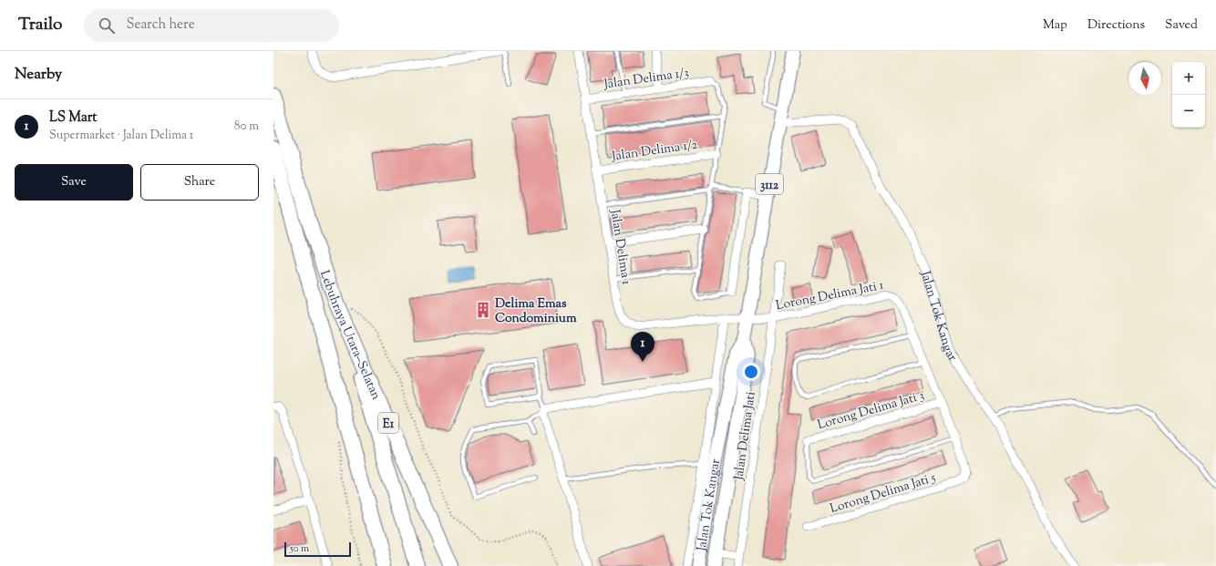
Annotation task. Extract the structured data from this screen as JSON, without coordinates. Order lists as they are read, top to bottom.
{
  "streets": {
    "highway": ["Lebuhraya Utara–Selatan", "E1"],
    "main road": ["3112", "Jalan Tok Kangar"],
    "street": [
      "Jalan Delima 1/3",
      "Jalan Delima 1/2",
      "Jalan Delima 1",
      "Lorong Delima Jati 1",
      "Lorong Delima Jati 3",
      "Jalan Delima Jati",
      "Lorong Delima Jati 5"
    ]
  },
  "crossings": [
    ["Jalan Delima 1/3", "Jalan Delima 1"],
    ["Jalan Delima 1/2", "Jalan Delima 1"],
    ["Jalan Delima 1", "Lorong Delima Jati 1"],
    ["Jalan Delima 1", "Jalan Tok Kangar"],
    ["Lorong Delima Jati 1", "Jalan Tok Kangar"],
    ["Lorong Delima Jati 1", "Lorong Delima Jati 3"],
    ["Lorong Delima Jati 1", "Jalan Delima Jati"],
    ["Lorong Delima Jati 1", "Lorong Delima Jati 5"]
  ],
  "places": {
    "building": ["Delima Emas Condominium"]
  },
  "scale_bar": "50 m",
  "north": "bottom",
  "page": {
    "header": "Trailo",
    "search": "Search here",
    "nav": ["Map", "Directions", "Saved"],
    "heading": "Nearby",
    "map_buttons": ["+", "−"],
    "list": [
      {
        "mark": "1",
        "name": "LS Mart",
        "note": "Supermarket · Jalan Delima 1",
        "value": "80 m"
      }
    ],
    "buttons": ["Save", "Share"],
    "pins": "1",
    "scale": "50 m"
  }
}
